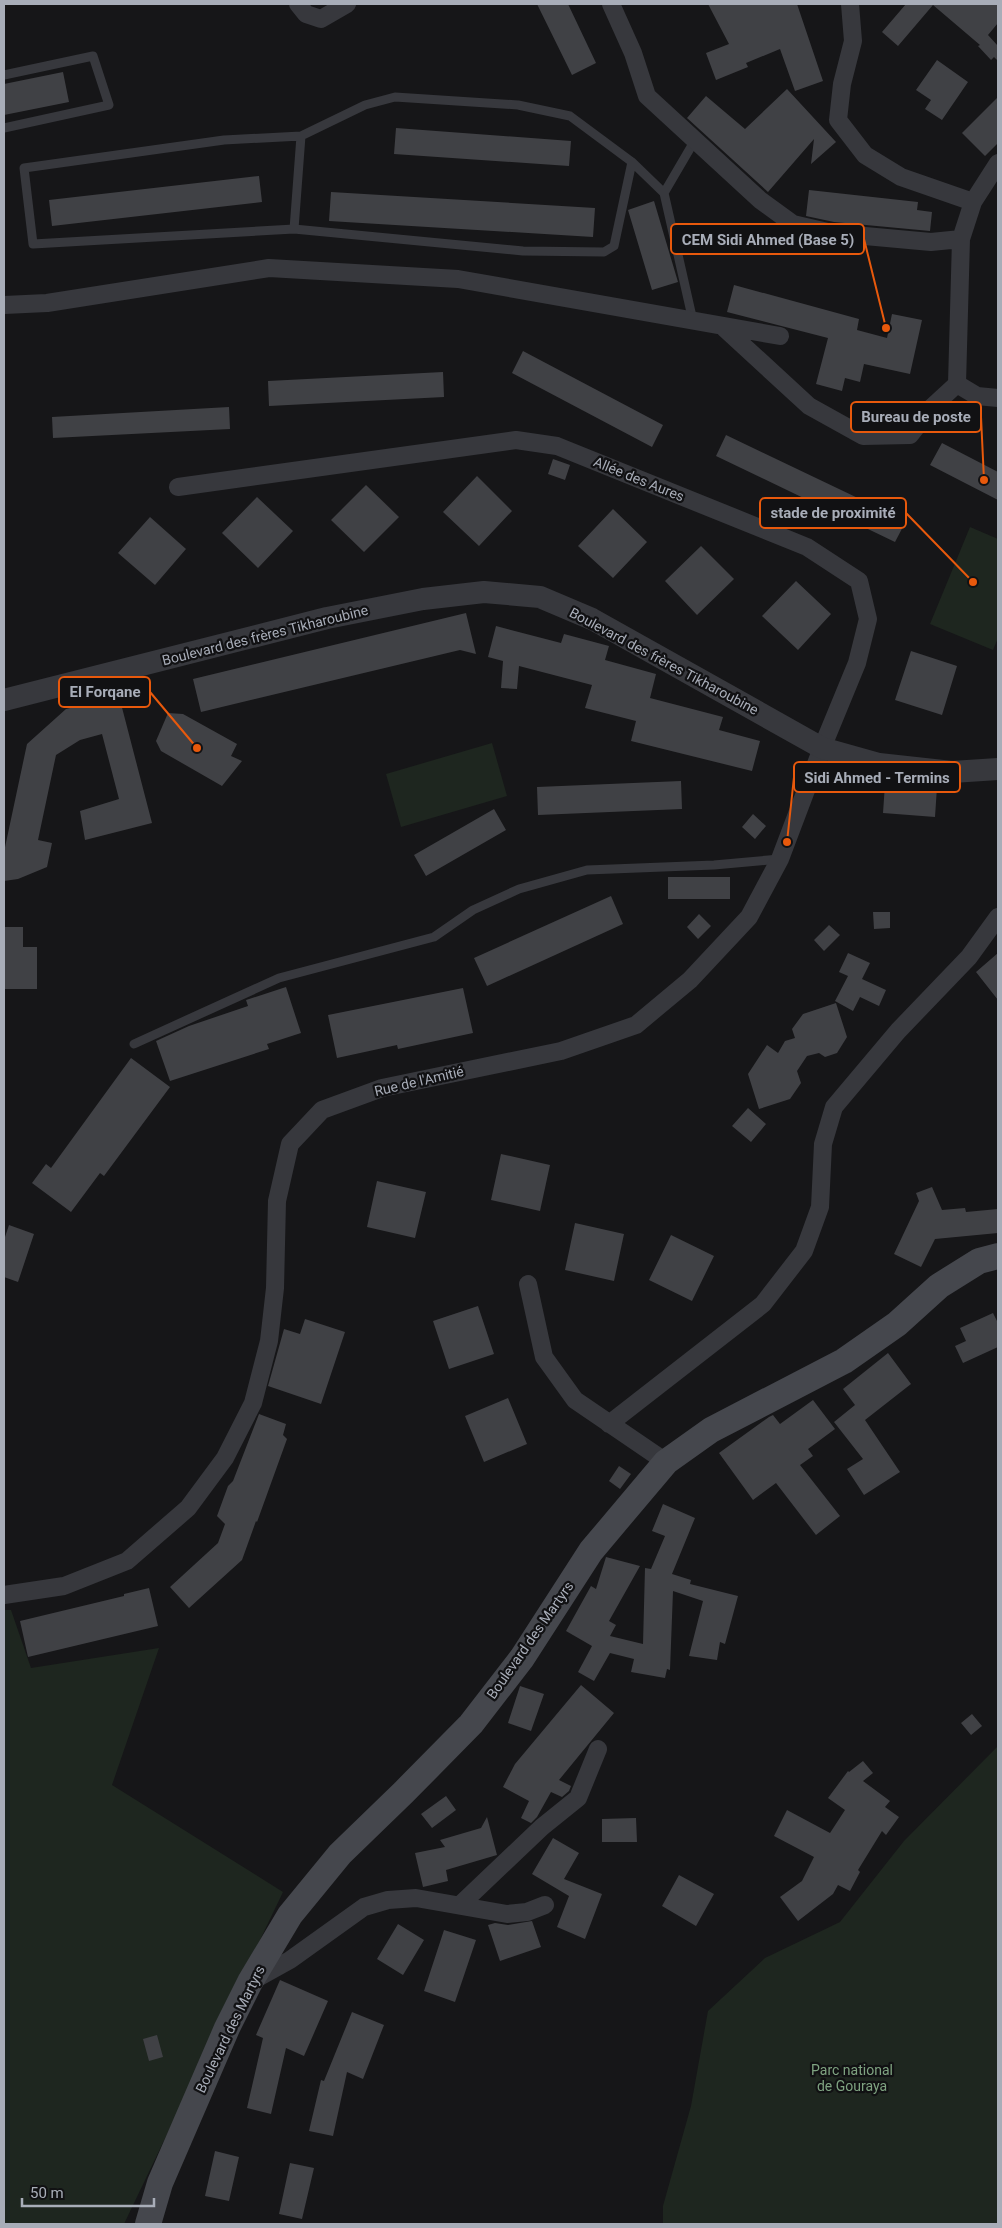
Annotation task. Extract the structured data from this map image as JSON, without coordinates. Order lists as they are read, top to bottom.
{
  "streets": {
    "main road": ["Boulevard des Martyrs"],
    "street": ["Allée des Aures", "Boulevard des frères Tikharoubine", "Rue de l'Amitié"]
  },
  "crossings": [
    ["Allée des Aures", "Boulevard des frères Tikharoubine"],
    ["Allée des Aures", "Rue de l'Amitié"],
    ["Boulevard des frères Tikharoubine", "Rue de l'Amitié"]
  ],
  "parks": ["Parc national de Gouraya"],
  "places": [
    "CEM Sidi Ahmed (Base 5)",
    "Bureau de poste",
    "stade de proximité",
    "El Forqane",
    "Sidi Ahmed - Termins"
  ],
  "scale_bar": "50 m"
}
